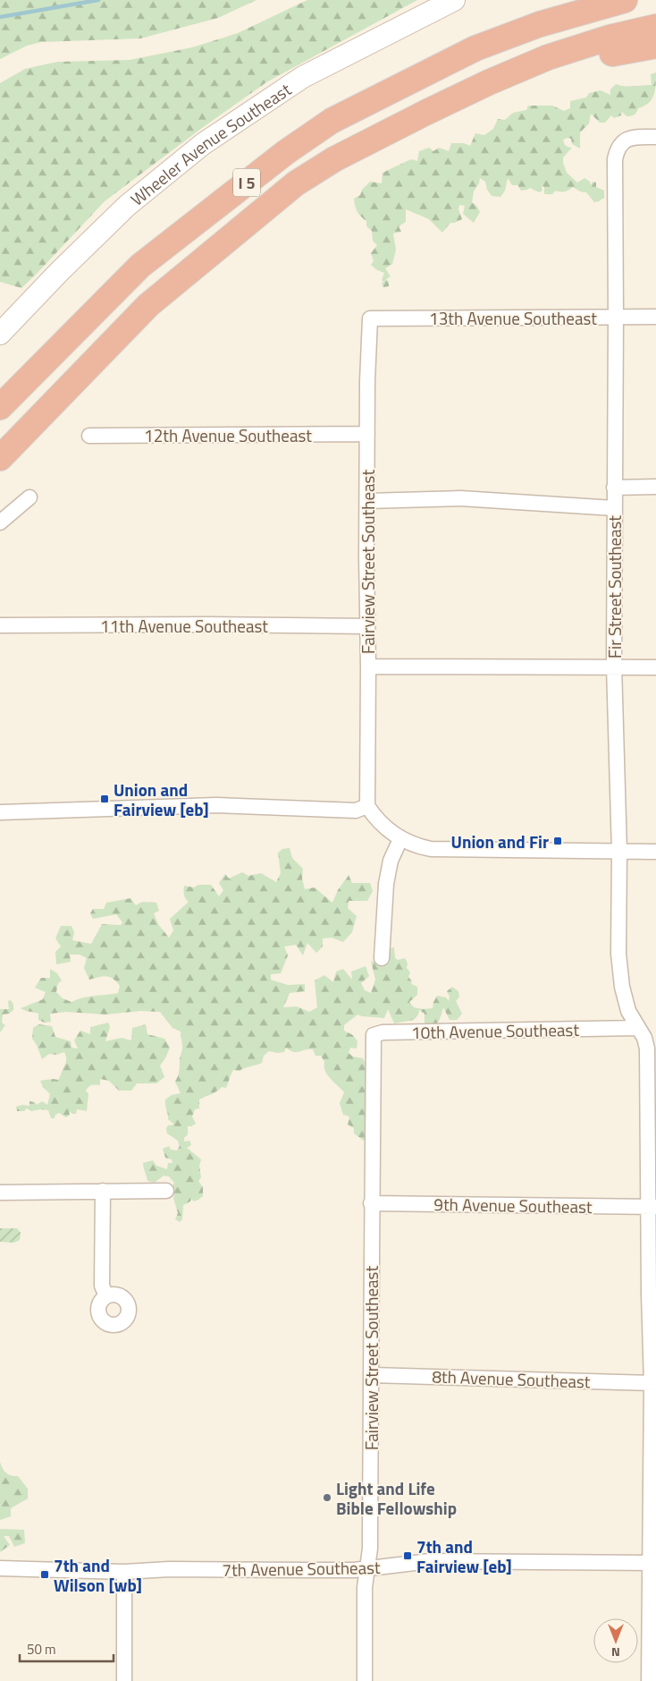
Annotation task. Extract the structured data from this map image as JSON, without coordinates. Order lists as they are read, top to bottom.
{
  "streets": {
    "highway": ["I 5"],
    "street": [
      "Wheeler Avenue Southeast",
      "13th Avenue Southeast",
      "12th Avenue Southeast",
      "Fairview Street Southeast",
      "Fir Street Southeast",
      "11th Avenue Southeast",
      "10th Avenue Southeast",
      "9th Avenue Southeast",
      "8th Avenue Southeast",
      "7th Avenue Southeast"
    ]
  },
  "crossings": [
    ["13th Avenue Southeast", "Fairview Street Southeast"],
    ["13th Avenue Southeast", "Fir Street Southeast"],
    ["12th Avenue Southeast", "Fairview Street Southeast"],
    ["Fairview Street Southeast", "11th Avenue Southeast"],
    ["Fairview Street Southeast", "10th Avenue Southeast"],
    ["Fairview Street Southeast", "9th Avenue Southeast"],
    ["Fairview Street Southeast", "8th Avenue Southeast"],
    ["Fairview Street Southeast", "7th Avenue Southeast"],
    ["Fir Street Southeast", "10th Avenue Southeast"],
    ["Fir Street Southeast", "9th Avenue Southeast"],
    ["Fir Street Southeast", "8th Avenue Southeast"],
    ["Fir Street Southeast", "7th Avenue Southeast"]
  ],
  "places": {
    "transit": [
      "Union and Fairview [eb]",
      "Union and Fir",
      "7th and Fairview [eb]",
      "7th and Wilson [wb]"
    ],
    "other": ["Light and Life Bible Fellowship"]
  },
  "scale_bar": "50 m",
  "north": "bottom"
}
